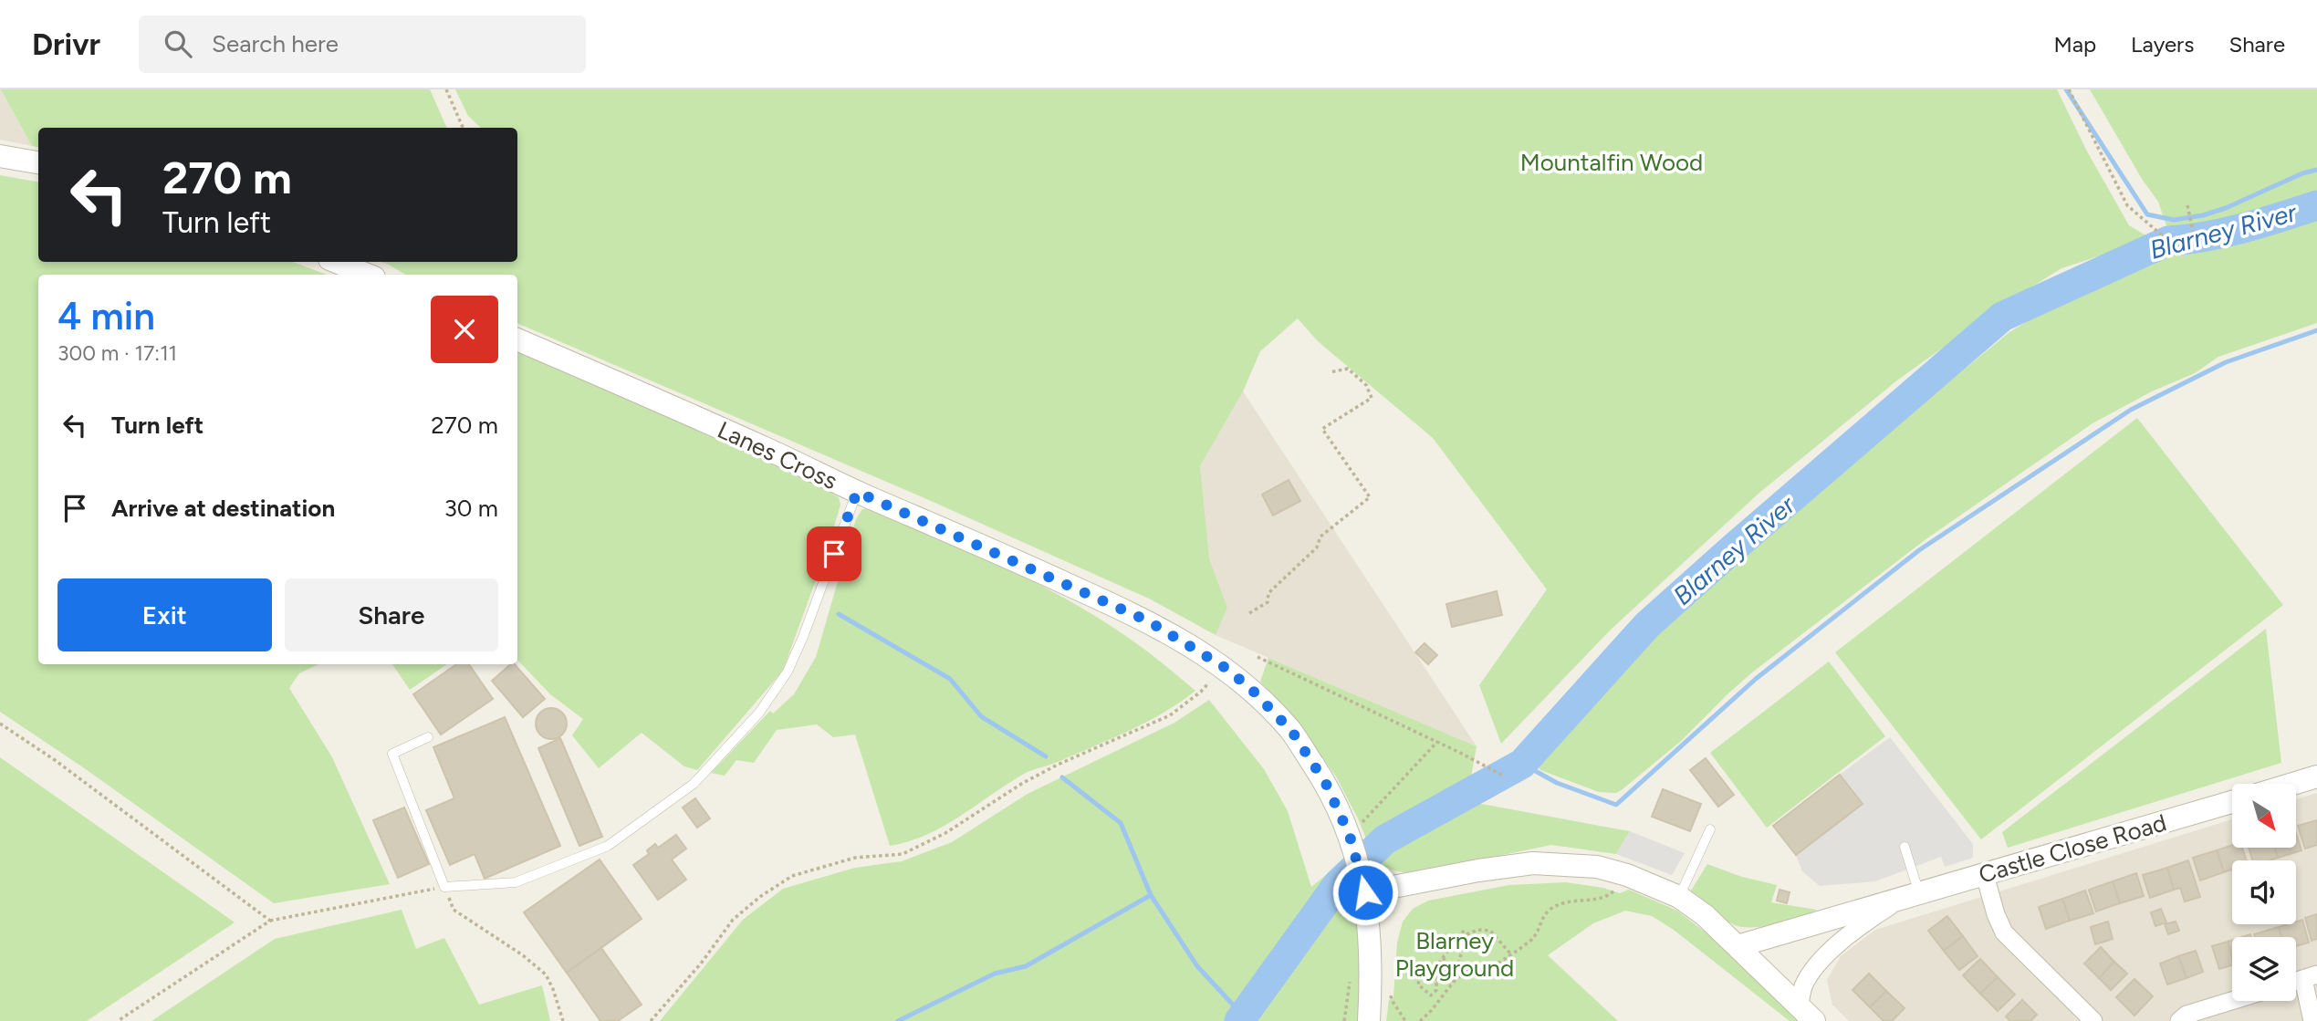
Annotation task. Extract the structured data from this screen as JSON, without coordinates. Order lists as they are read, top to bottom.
{
  "streets": {
    "street": ["Lanes Cross", "Castle Close Road"]
  },
  "water": ["Blarney River"],
  "parks": ["Mountalfin Wood", "Blarney Playground"],
  "north": "bottom right",
  "page": {
    "header": "Drivr",
    "search": "Search here",
    "nav": ["Map", "Layers", "Share"],
    "turn": ["270 m", "Turn left"],
    "heading": ["4 min", "300 m · 17:11"],
    "list": [
      {
        "name": "Turn left",
        "value": "270 m"
      },
      {
        "name": "Arrive at destination",
        "value": "30 m"
      }
    ],
    "buttons": ["Exit", "Share"]
  }
}
